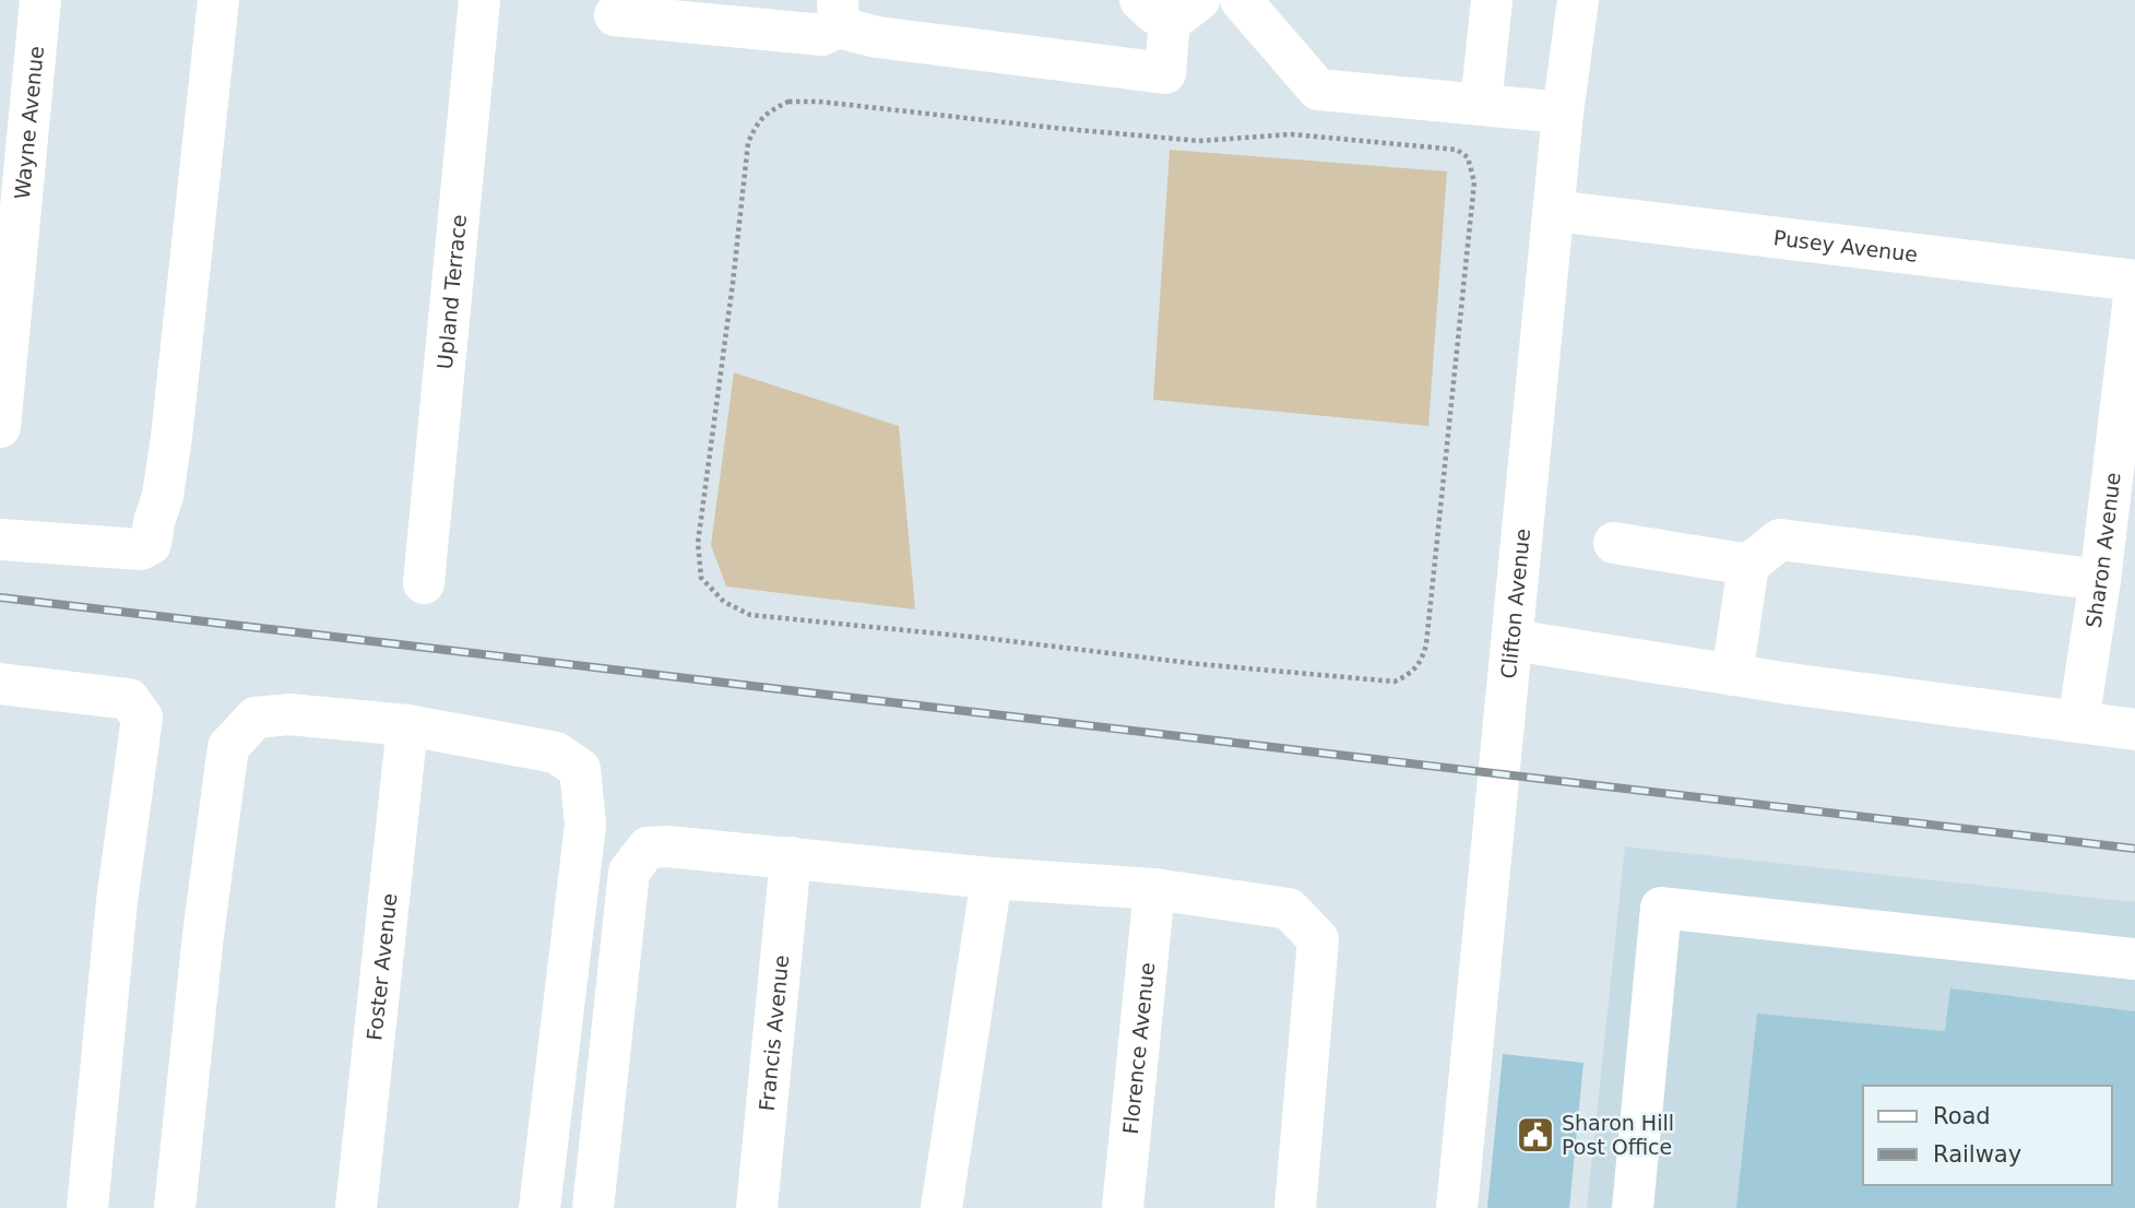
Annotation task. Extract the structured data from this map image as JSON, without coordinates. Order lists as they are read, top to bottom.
{
  "streets": {
    "street": [
      "Wayne Avenue",
      "Pusey Avenue",
      "Upland Terrace",
      "Sharon Avenue",
      "Clifton Avenue",
      "Foster Avenue",
      "Francis Avenue",
      "Florence Avenue"
    ]
  },
  "crossings": [
    ["Pusey Avenue", "Clifton Avenue"]
  ],
  "places": {
    "public building": ["Sharon Hill Post Office"]
  },
  "legend": ["Road", "Railway"]
}
